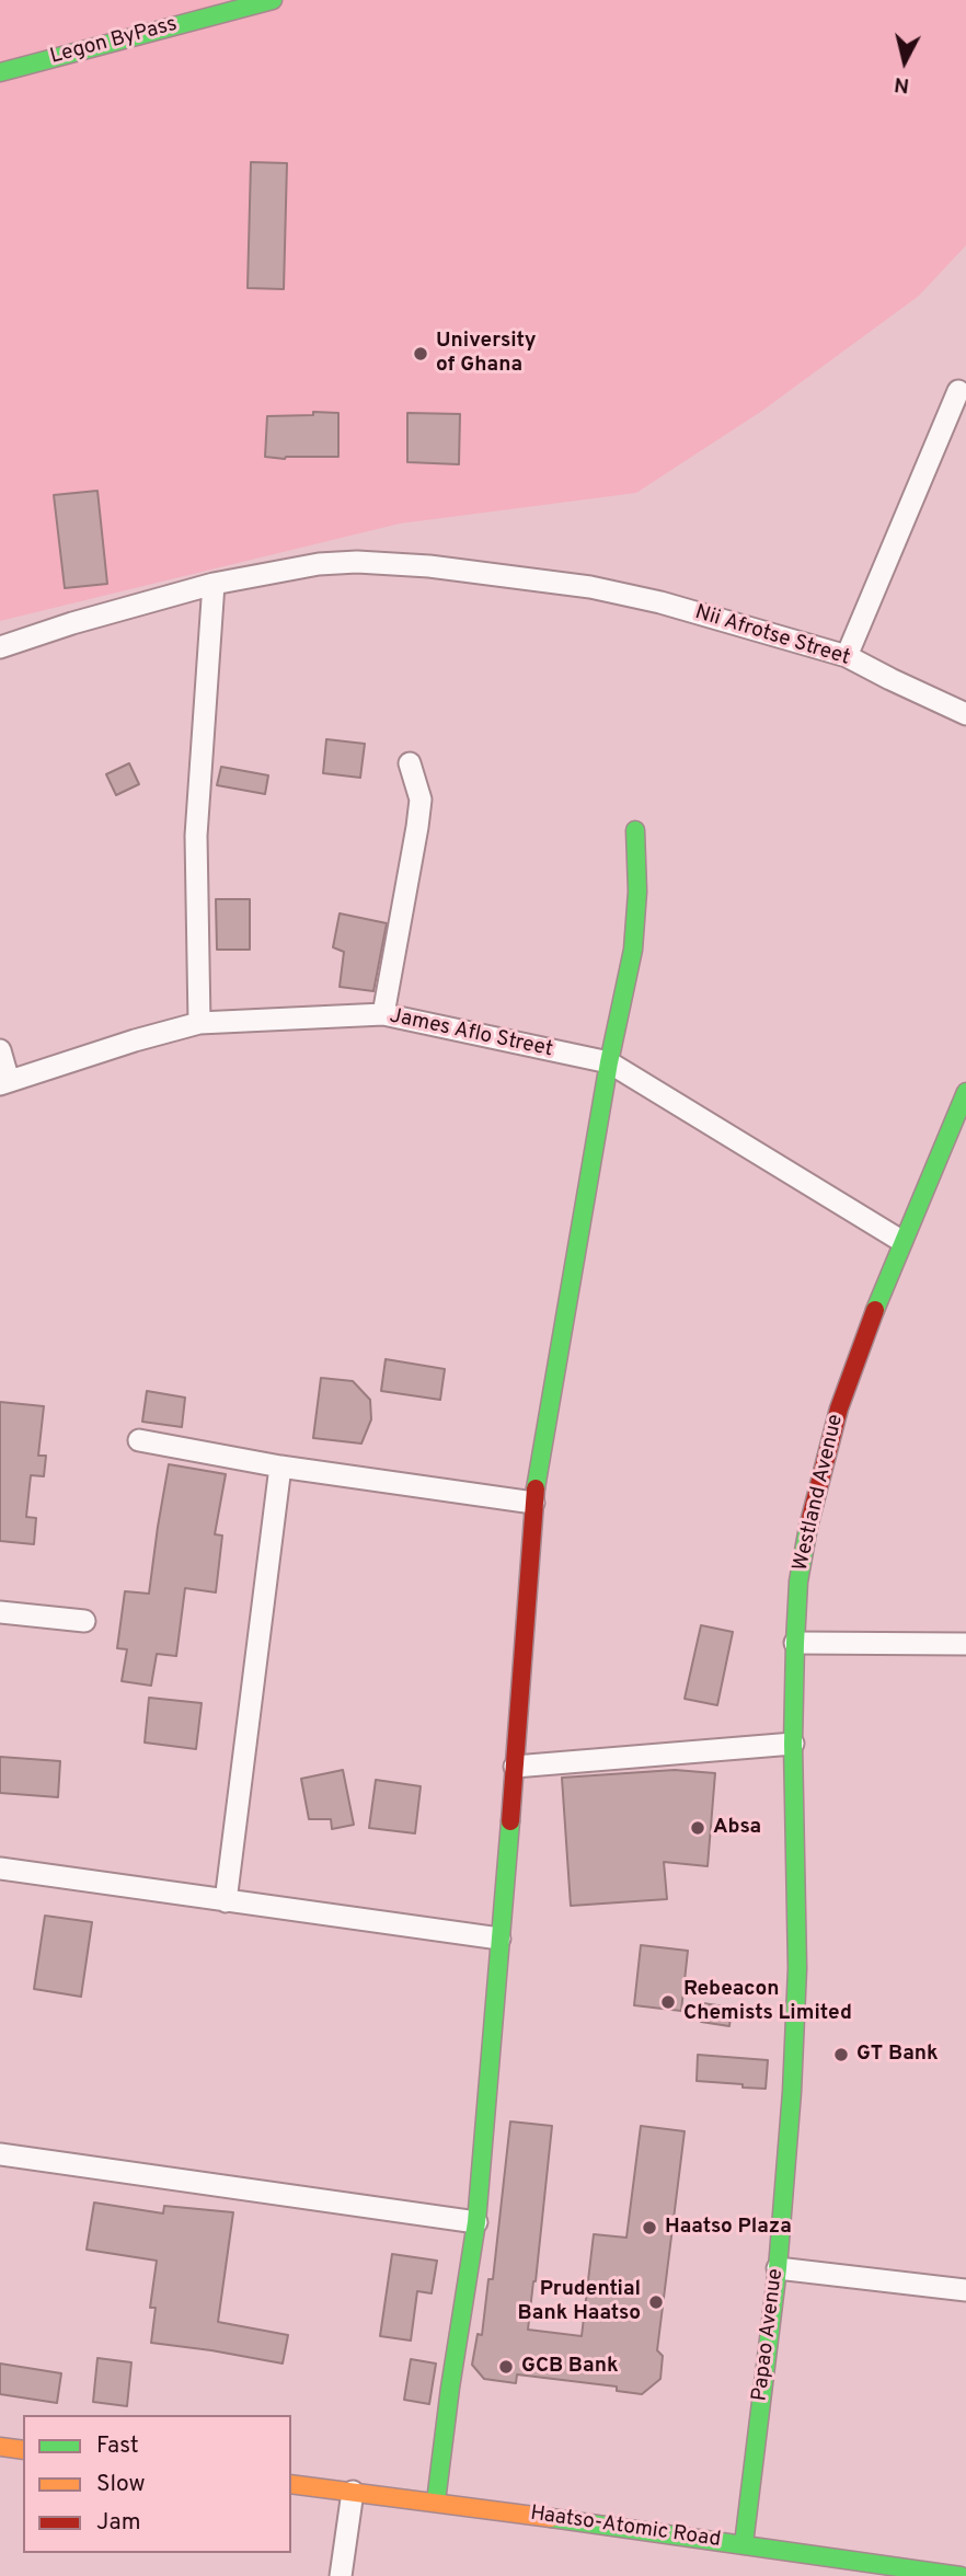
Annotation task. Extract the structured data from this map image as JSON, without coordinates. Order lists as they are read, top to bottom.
{
  "streets": {
    "street": [
      "Legon ByPass",
      "Nii Afrotse Street",
      "James Aflo Street",
      "Westland Avenue",
      "Papao Avenue",
      "Haatso-Atomic Road"
    ]
  },
  "crossings": [
    ["James Aflo Street", "Westland Avenue"],
    ["Westland Avenue", "Papao Avenue"],
    ["Papao Avenue", "Haatso-Atomic Road"]
  ],
  "places": [
    "University of Ghana",
    "Absa",
    "Rebeacon Chemists Limited",
    "GT Bank",
    "Haatso Plaza",
    "Prudential Bank Haatso",
    "GCB Bank"
  ],
  "legend": ["Fast", "Slow", "Jam"],
  "north": "bottom"
}
